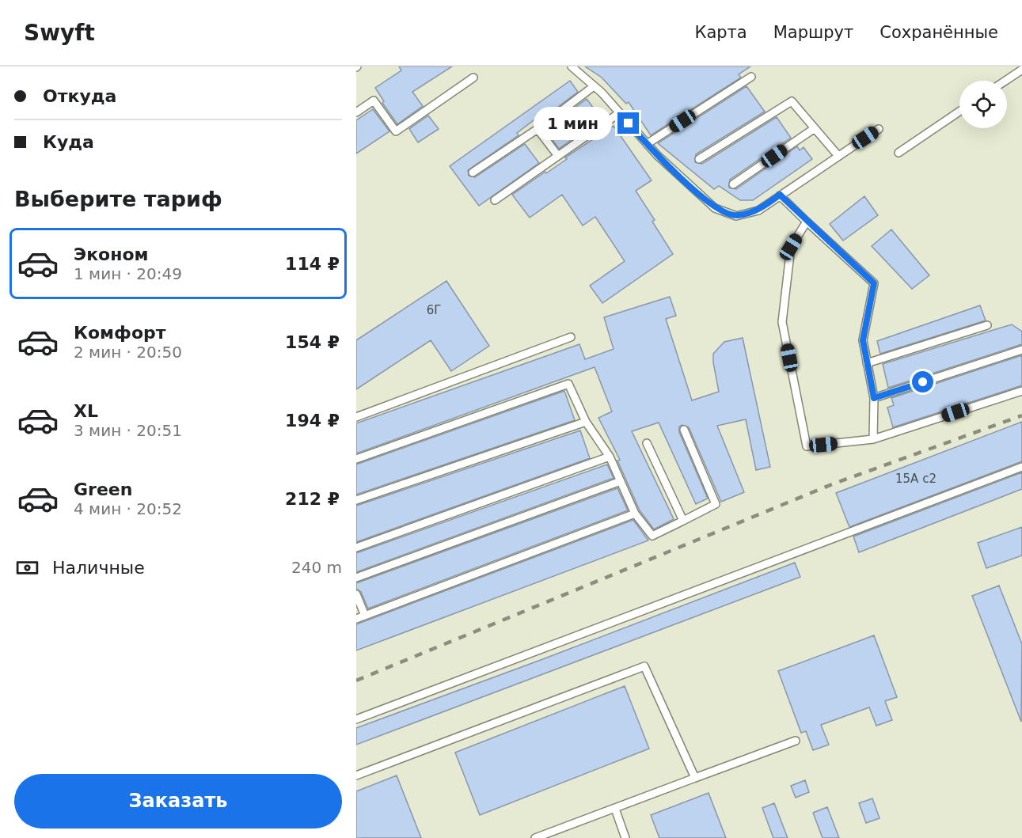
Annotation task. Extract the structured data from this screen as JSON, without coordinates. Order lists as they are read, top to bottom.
{
  "house_numbers": ["6Г", "15А с2"],
  "page": {
    "header": "Swyft",
    "nav": ["Карта", "Маршрут", "Сохранённые"],
    "banner": ["Откуда", "Куда"],
    "bubble": "1 мин",
    "heading": "Выберите тариф",
    "list": [
      {
        "name": "Эконом",
        "note": "1 мин · 20:49",
        "value": "114 ₽"
      },
      {
        "name": "Комфорт",
        "note": "2 мин · 20:50",
        "value": "154 ₽"
      },
      {
        "name": "XL",
        "note": "3 мин · 20:51",
        "value": "194 ₽"
      },
      {
        "name": "Green",
        "note": "4 мин · 20:52",
        "value": "212 ₽"
      }
    ],
    "pay": ["Наличные", "240 m"],
    "buttons": "Заказать"
  }
}
